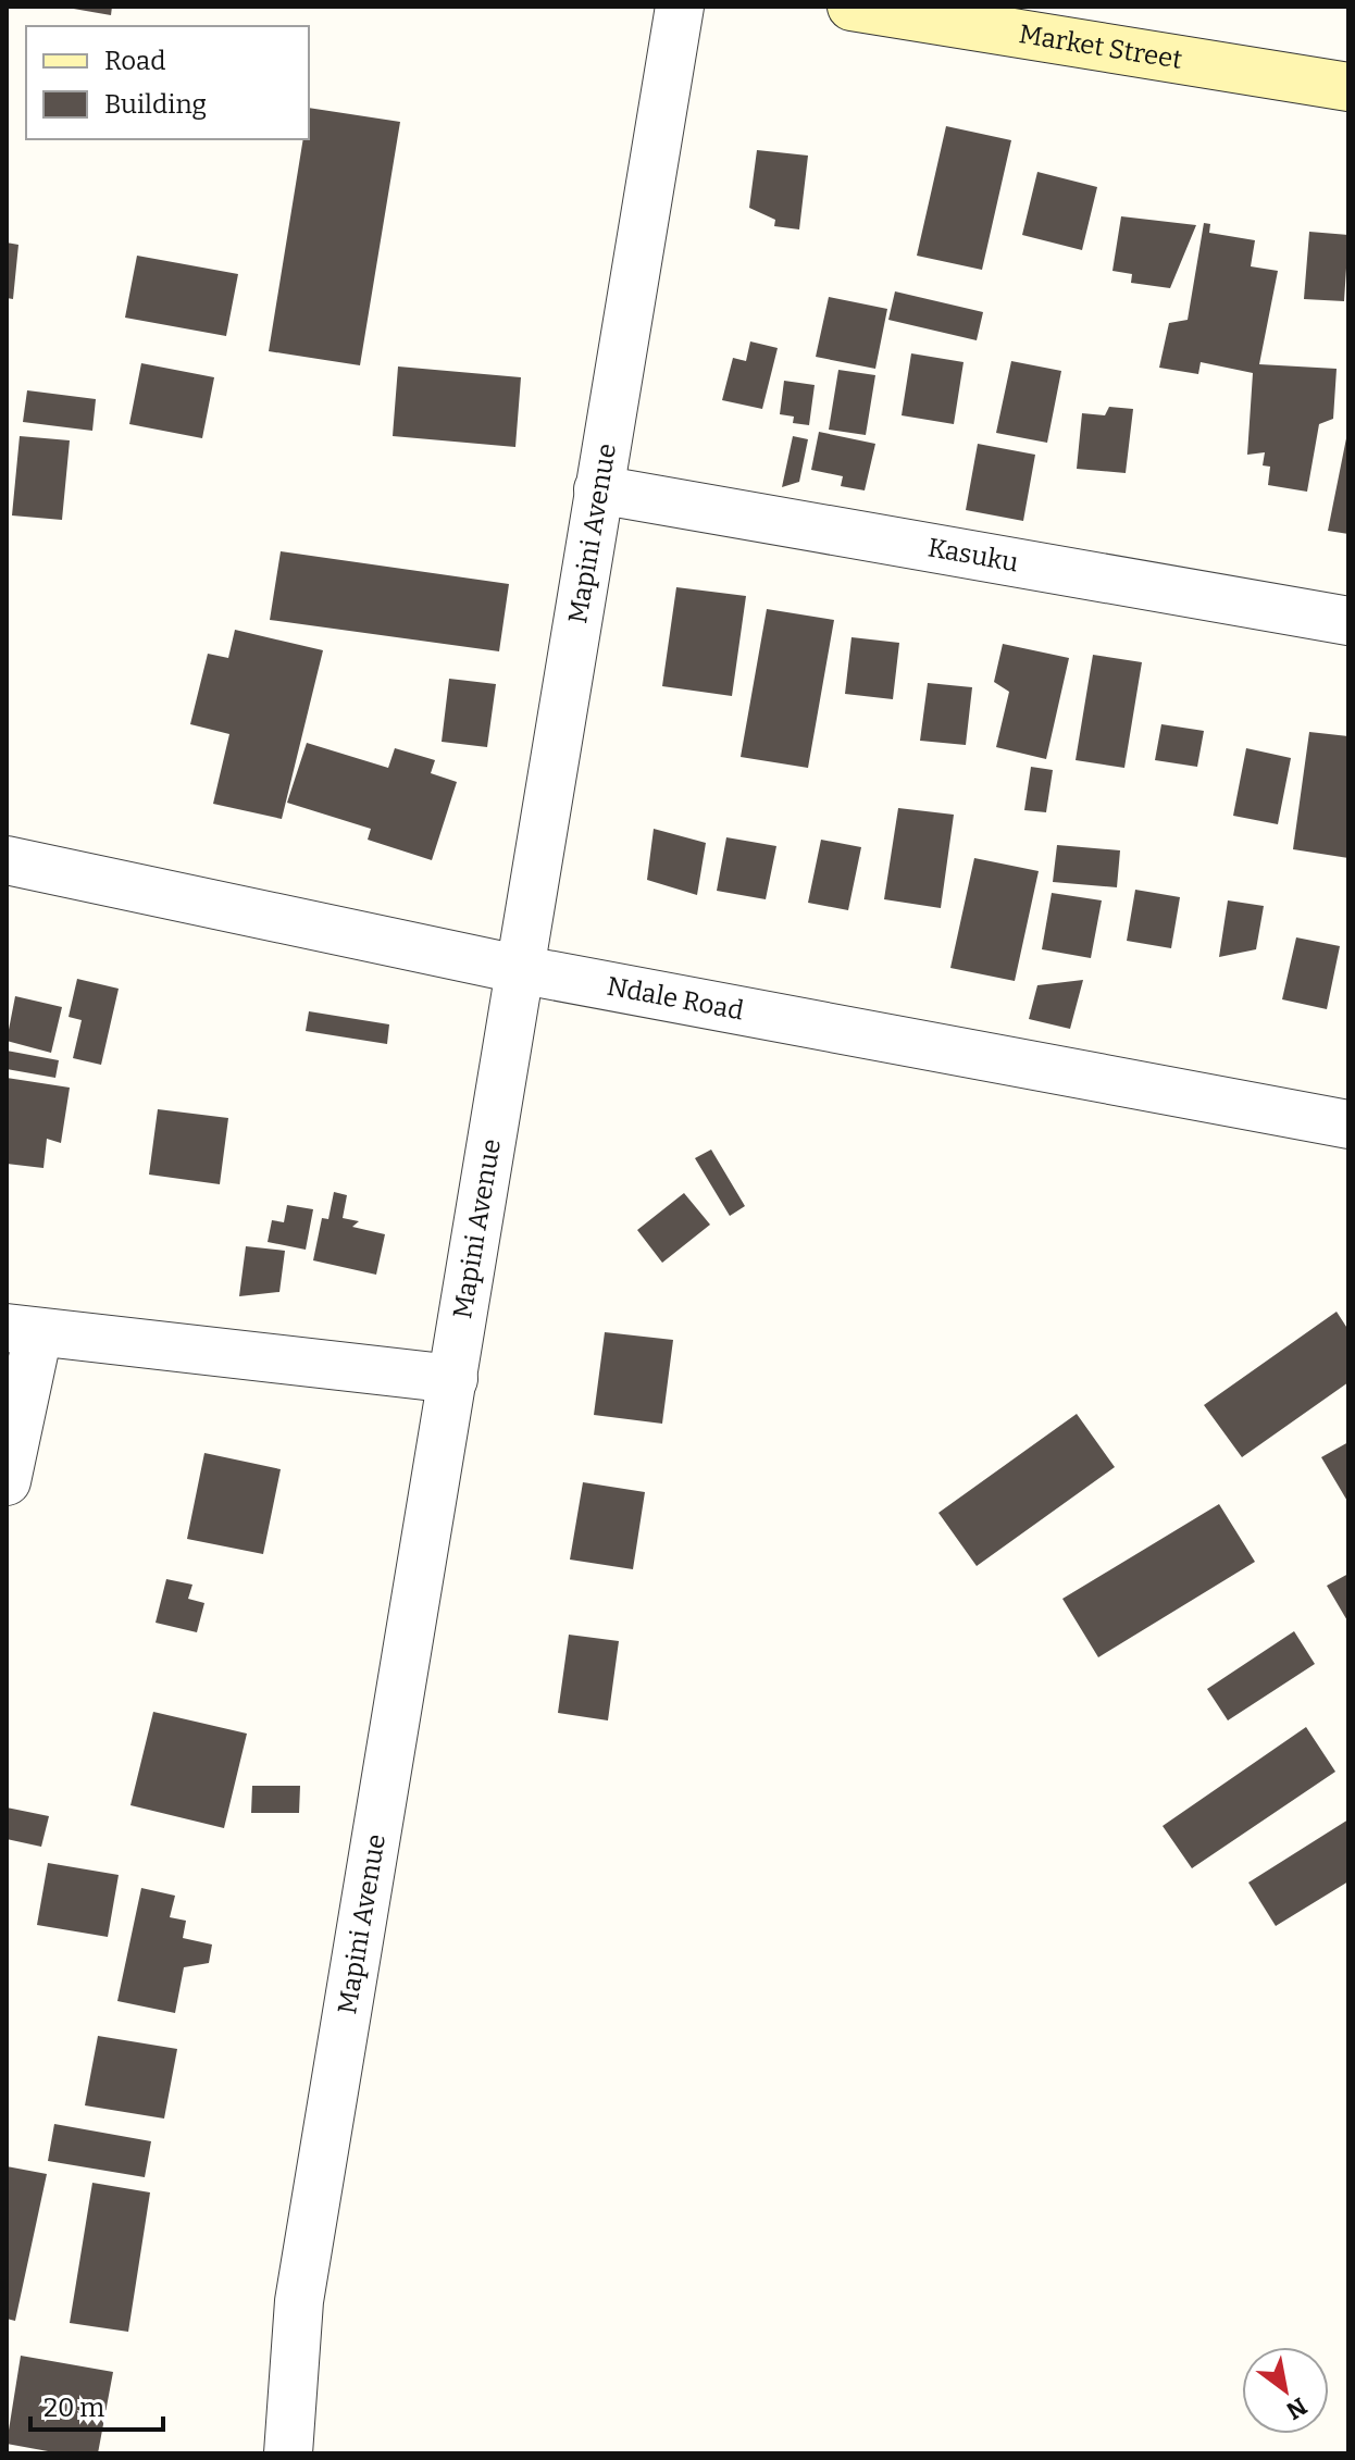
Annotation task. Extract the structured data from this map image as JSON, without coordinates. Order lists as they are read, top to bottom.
{
  "streets": {
    "street": [
      "Market Street",
      "Mapini Avenue",
      "Kasuku",
      "Ndale Road"
    ]
  },
  "crossings": [
    ["Mapini Avenue", "Kasuku"],
    ["Mapini Avenue", "Ndale Road"]
  ],
  "legend": ["Road", "Building"],
  "scale_bar": "20 m",
  "north": "bottom right"
}
